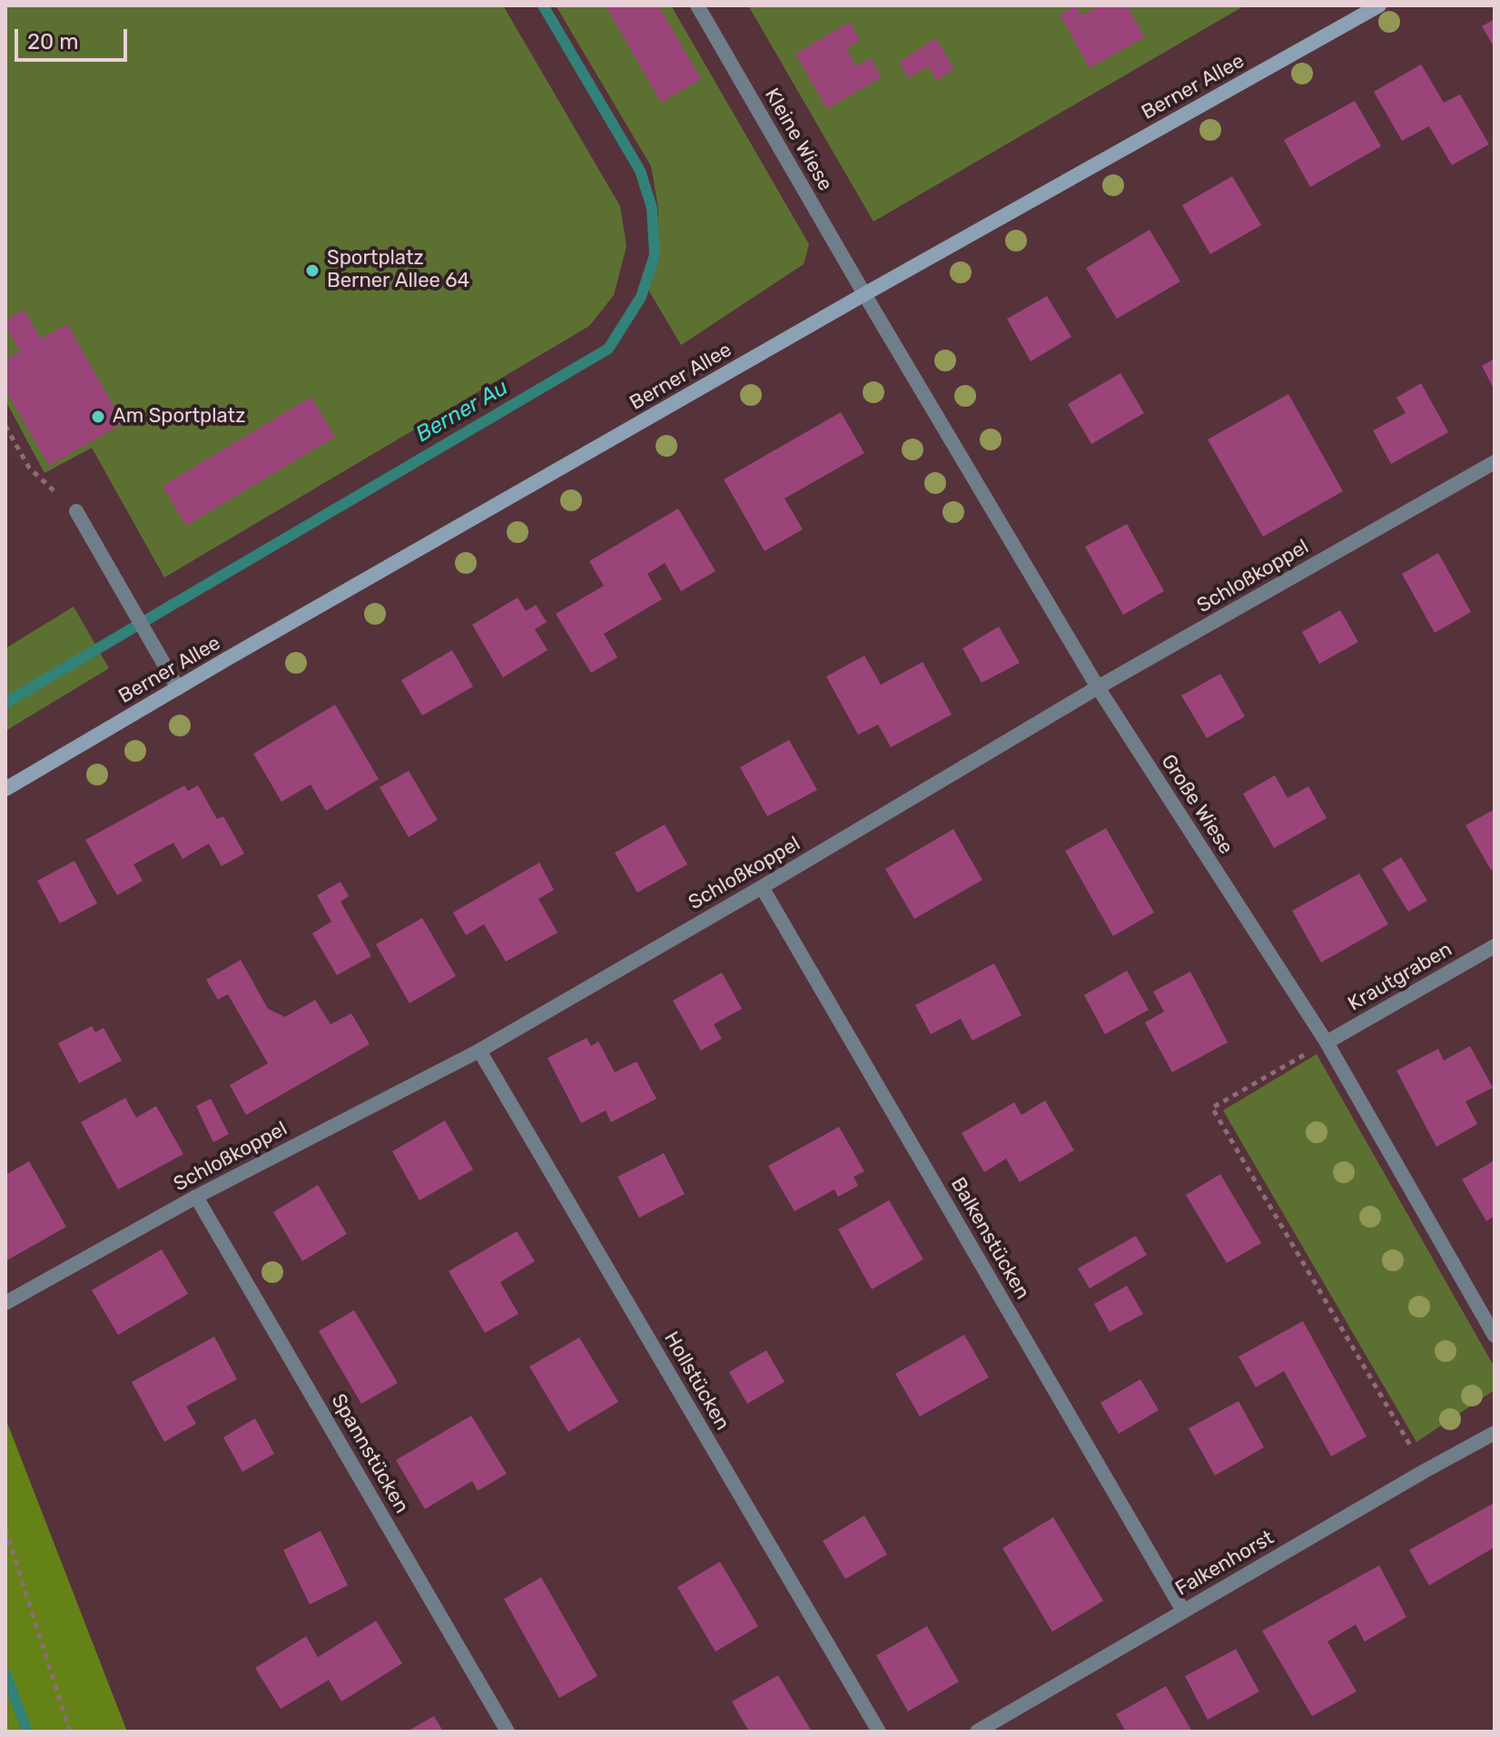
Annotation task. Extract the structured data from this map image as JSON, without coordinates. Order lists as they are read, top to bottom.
{
  "streets": {
    "street": [
      "Berner Allee",
      "Kleine Wiese",
      "Schloßkoppel",
      "Große Wiese",
      "Krautgraben",
      "Balkenstücken",
      "Hollstücken",
      "Spannstücken",
      "Falkenhorst"
    ]
  },
  "crossings": [
    ["Berner Allee", "Kleine Wiese"],
    ["Berner Allee", "Große Wiese"],
    ["Kleine Wiese", "Große Wiese"],
    ["Schloßkoppel", "Große Wiese"],
    ["Schloßkoppel", "Balkenstücken"],
    ["Schloßkoppel", "Hollstücken"],
    ["Schloßkoppel", "Spannstücken"],
    ["Große Wiese", "Krautgraben"],
    ["Balkenstücken", "Falkenhorst"]
  ],
  "water": ["Berner Au"],
  "places": ["Sportplatz Berner Allee 64", "Am Sportplatz"],
  "scale_bar": "20 m"
}
